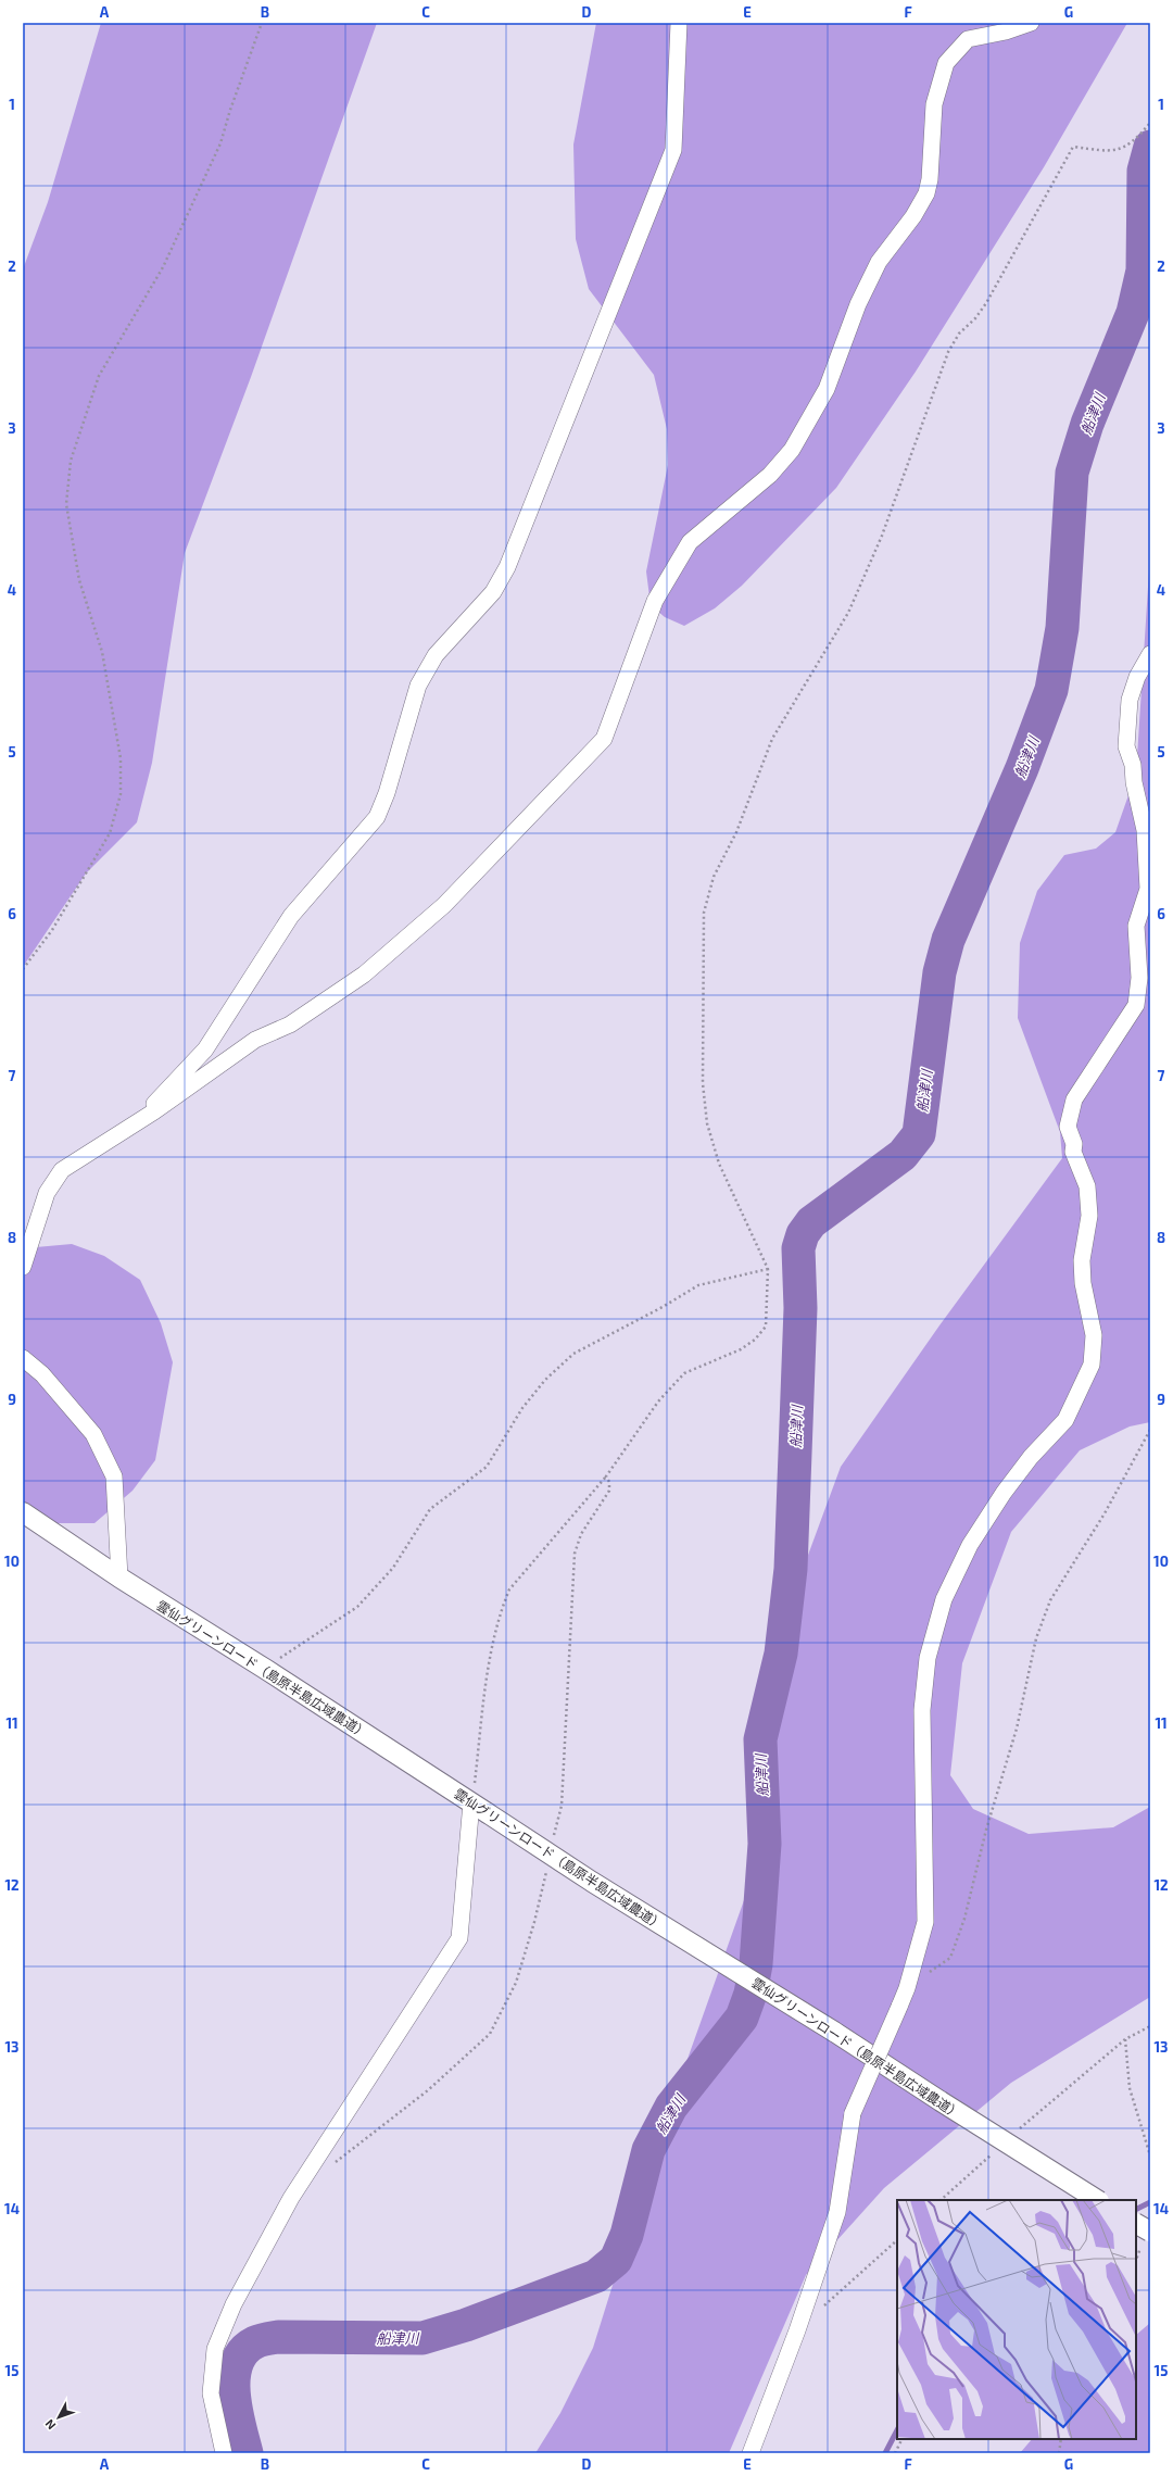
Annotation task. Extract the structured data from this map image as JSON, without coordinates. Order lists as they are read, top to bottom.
{
  "streets": {
    "street": ["雲仙グリーンロード（島原半島広域農道）"]
  },
  "water": ["船津川"],
  "north": "bottom left",
  "grid": {
    "columns": [
      "A",
      "B",
      "C",
      "D",
      "E",
      "F",
      "G"
    ],
    "rows": [
      "1",
      "2",
      "3",
      "4",
      "5",
      "6",
      "7",
      "8",
      "9",
      "10",
      "11",
      "12",
      "13",
      "14",
      "15"
    ]
  }
}
